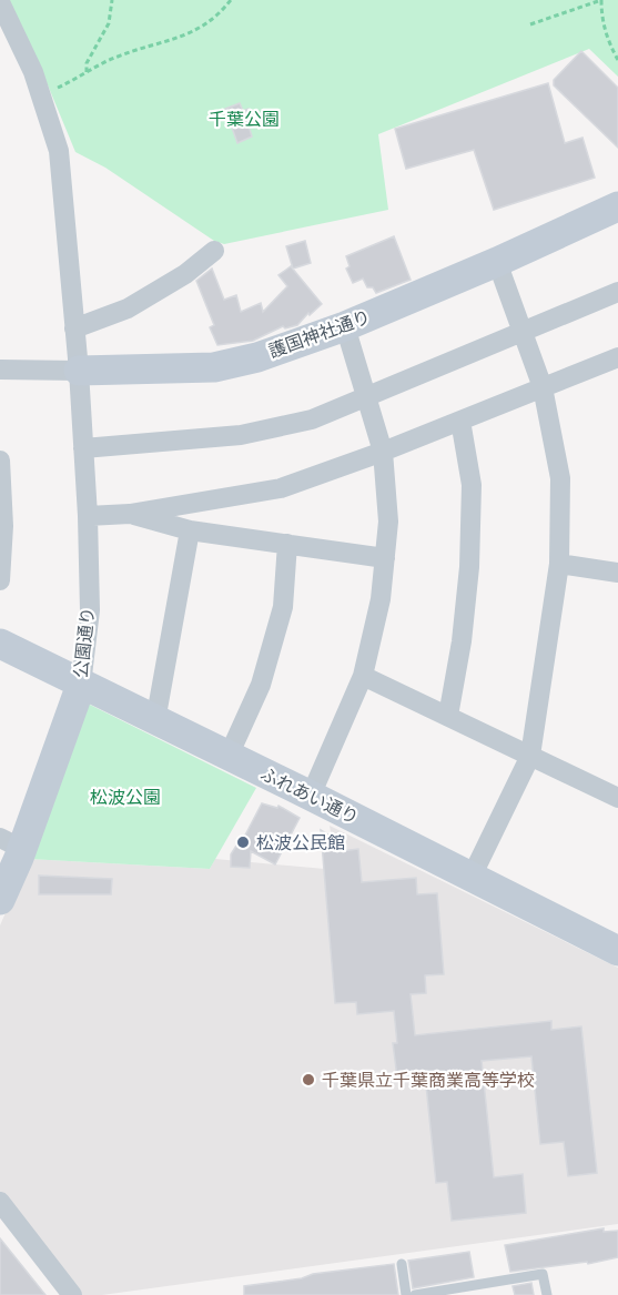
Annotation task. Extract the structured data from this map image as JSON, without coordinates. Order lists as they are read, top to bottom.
{
  "streets": {
    "street": ["護国神社通り", "公園通り", "ふれあい通り"]
  },
  "crossings": [
    ["護国神社通り", "公園通り"],
    ["公園通り", "ふれあい通り"]
  ],
  "parks": ["千葉公園", "松波公園"],
  "places": ["松波公民館", "千葉県立千葉商業高等学校"]
}
